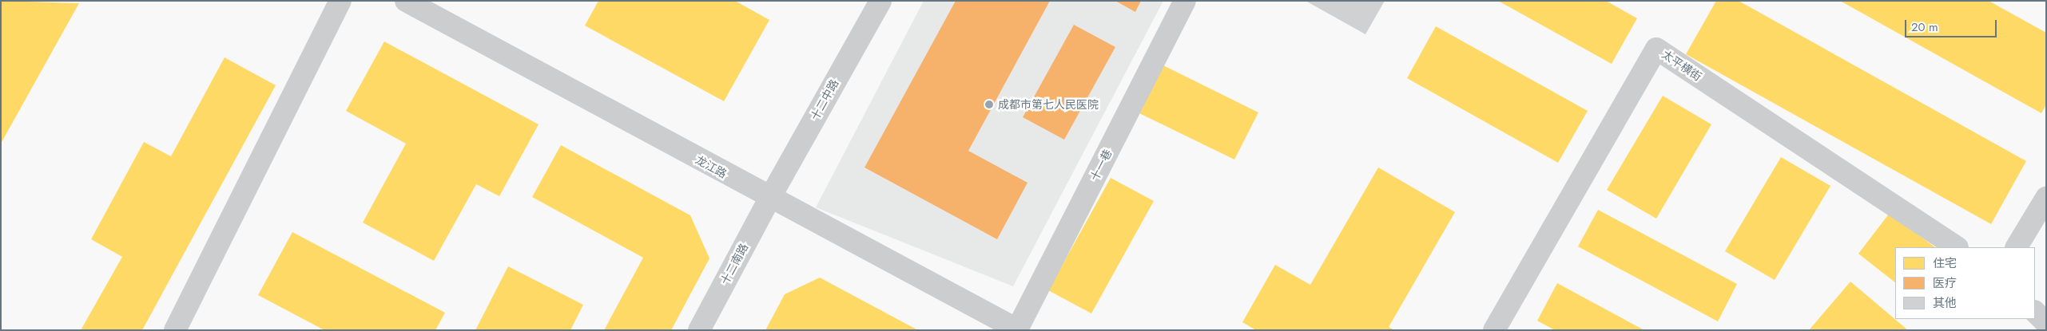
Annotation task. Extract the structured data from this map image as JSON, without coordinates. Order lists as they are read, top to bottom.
{
  "streets": {
    "street": [
      "太平横街",
      "十二中路",
      "十一巷",
      "龙江路",
      "十二南路"
    ]
  },
  "crossings": [
    ["十二中路", "龙江路"],
    ["十二中路", "十二南路"],
    ["十一巷", "龙江路"],
    ["龙江路", "十二南路"]
  ],
  "places": ["成都市第七人民医院"],
  "legend": ["住宅", "医疗", "其他"],
  "scale_bar": "20 m"
}
